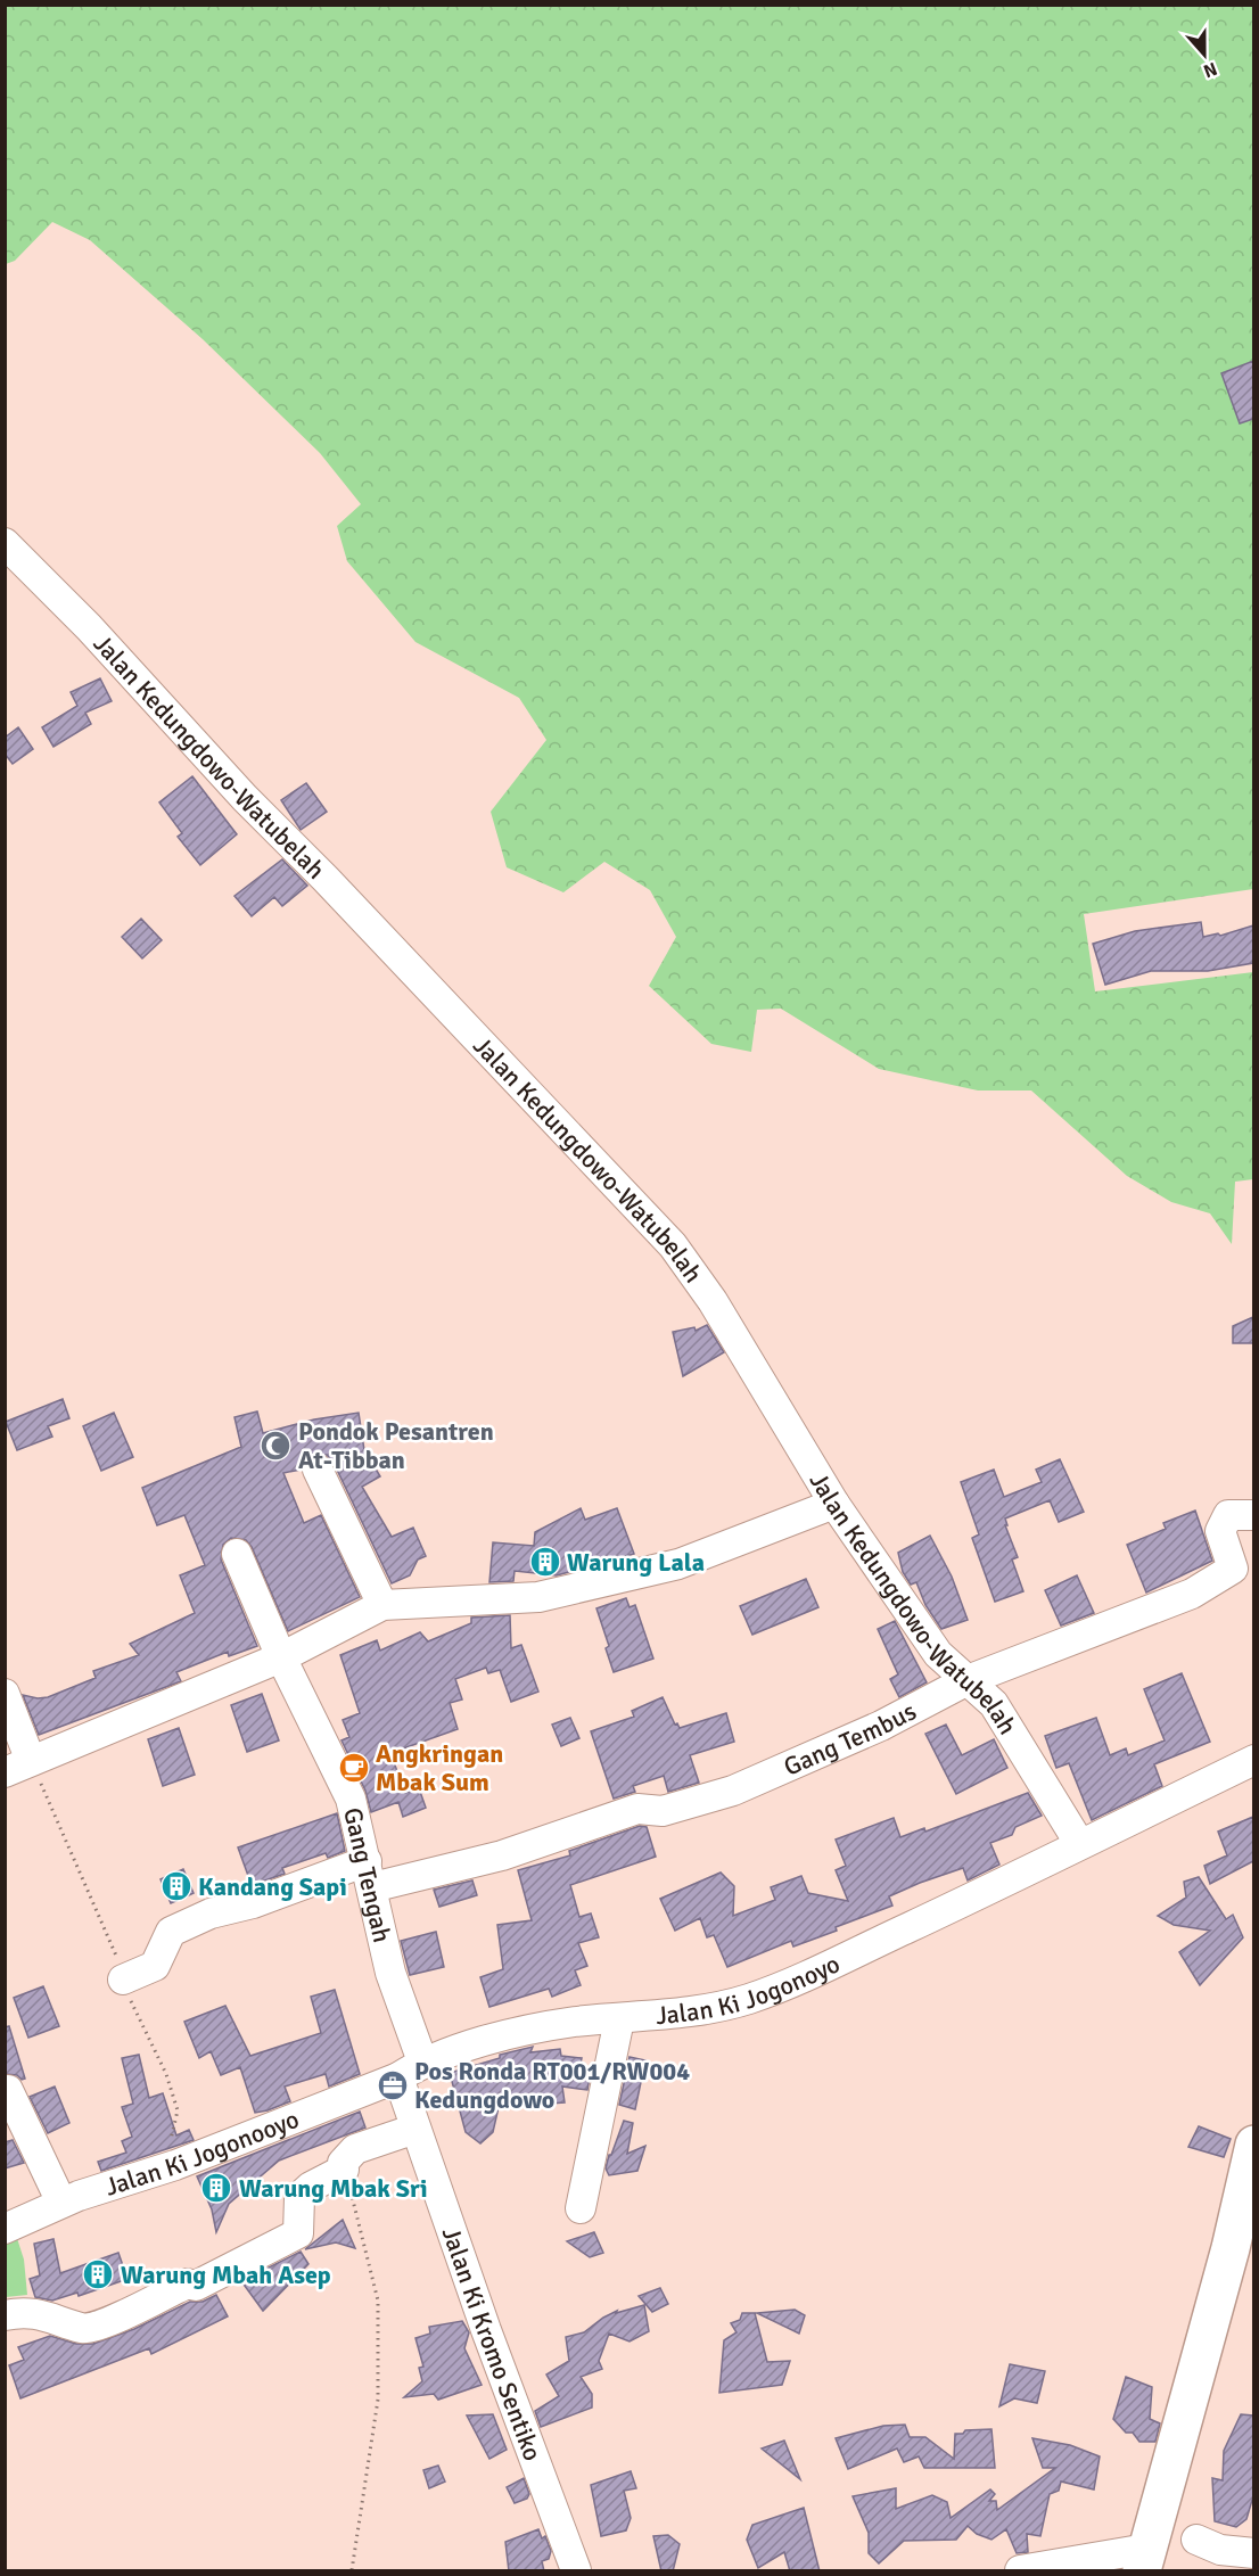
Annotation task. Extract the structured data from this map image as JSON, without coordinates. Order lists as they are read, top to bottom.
{
  "streets": {
    "street": [
      "Jalan Kedungdowo-Watubelah",
      "Gang Tembus",
      "Gang Tengah",
      "Jalan Ki Jogonoyo",
      "Jalan Ki Jogonooyo",
      "Jalan Ki Kromo Sentiko"
    ]
  },
  "crossings": [
    ["Jalan Kedungdowo-Watubelah", "Gang Tembus"],
    ["Jalan Kedungdowo-Watubelah", "Jalan Ki Jogonoyo"],
    ["Gang Tembus", "Gang Tengah"],
    ["Gang Tengah", "Jalan Ki Jogonoyo"],
    ["Gang Tengah", "Jalan Ki Jogonooyo"],
    ["Gang Tengah", "Jalan Ki Kromo Sentiko"],
    ["Jalan Ki Jogonoyo", "Jalan Ki Jogonooyo"],
    ["Jalan Ki Jogonoyo", "Jalan Ki Kromo Sentiko"],
    ["Jalan Ki Jogonooyo", "Jalan Ki Kromo Sentiko"]
  ],
  "places": {
    "mosque": ["Pondok Pesantren At-Tibban"],
    "building": [
      "Warung Lala",
      "Kandang Sapi",
      "Warung Mbak Sri",
      "Warung Mbah Asep"
    ],
    "cafe": ["Angkringan Mbak Sum"],
    "office": ["Pos Ronda RT001/RW004 Kedungdowo"]
  },
  "north": "bottom"
}
